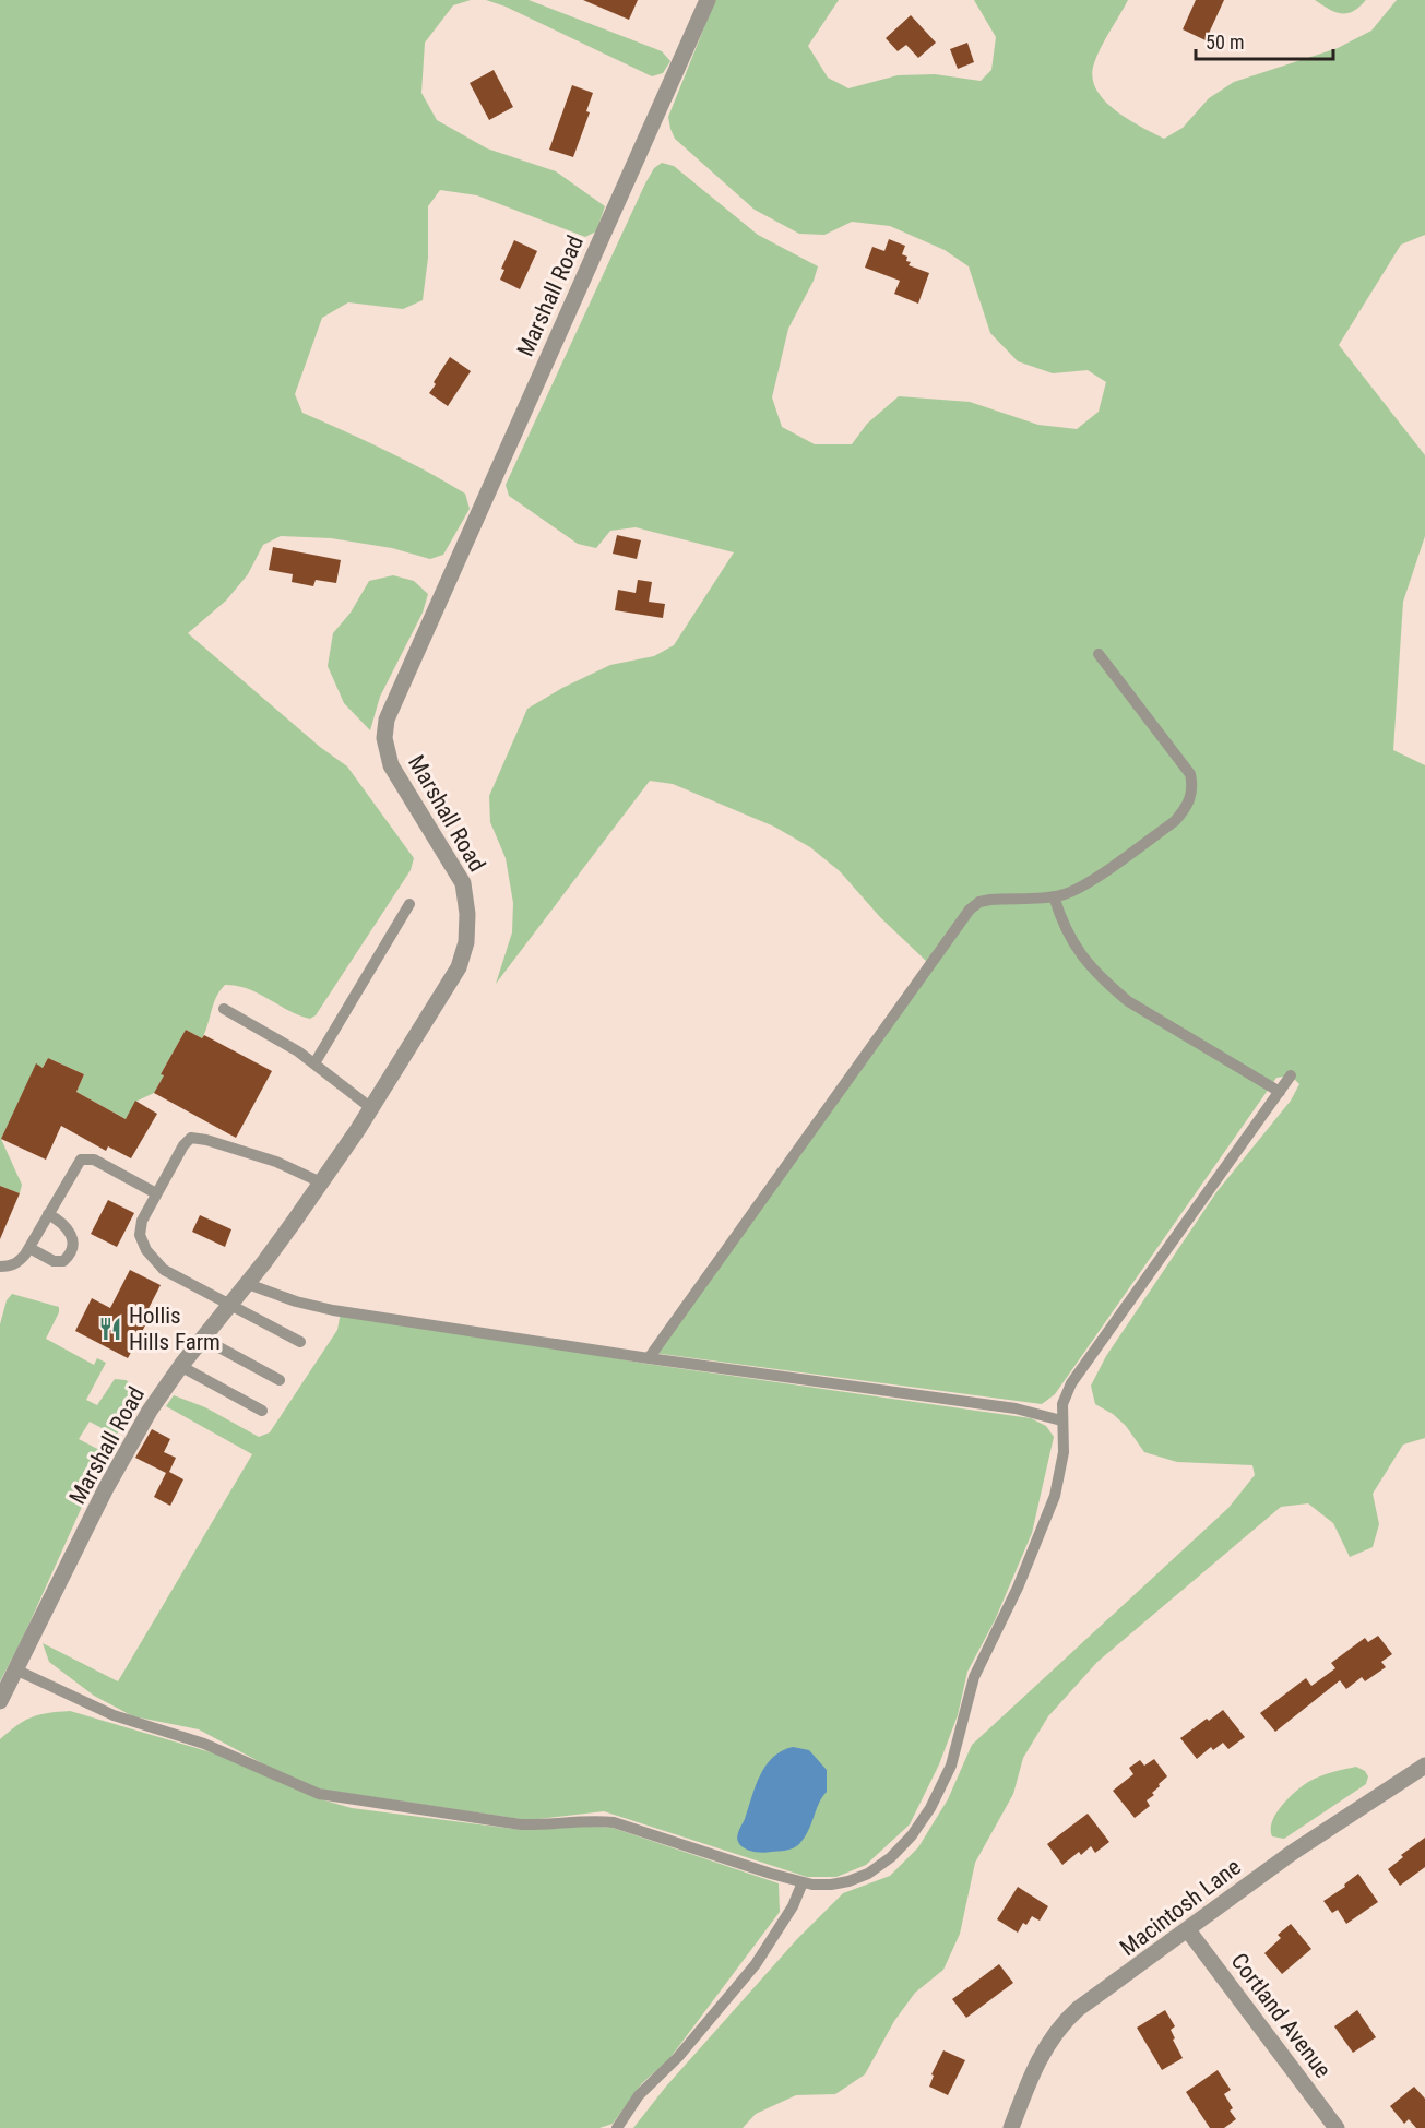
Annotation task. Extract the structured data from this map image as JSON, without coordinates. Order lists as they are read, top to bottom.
{
  "streets": {
    "street": ["Marshall Road", "Macintosh Lane", "Cortland Avenue"]
  },
  "crossings": [
    ["Macintosh Lane", "Cortland Avenue"]
  ],
  "places": {
    "restaurant": ["Hollis Hills Farm"]
  },
  "scale_bar": "50 m"
}
